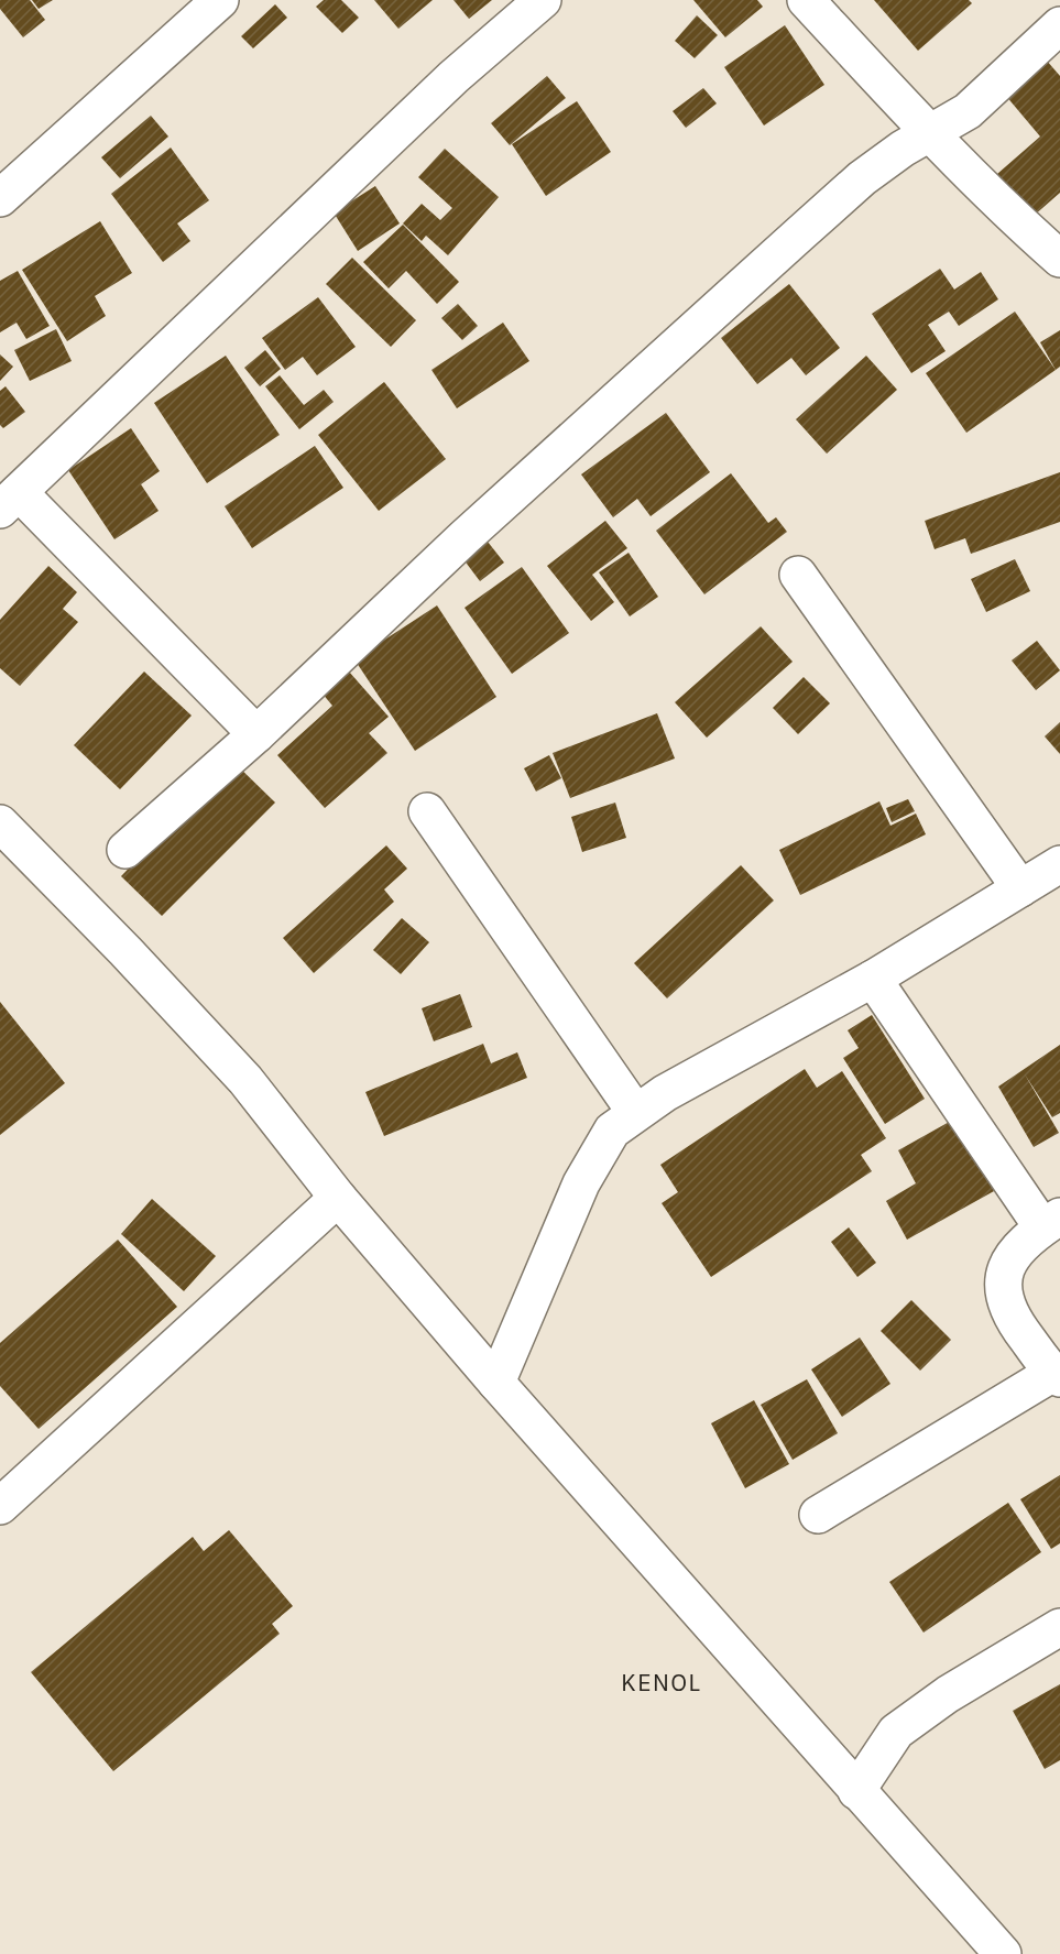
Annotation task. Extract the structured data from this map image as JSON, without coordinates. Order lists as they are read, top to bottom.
{
  "districts": ["KENOL"]
}
